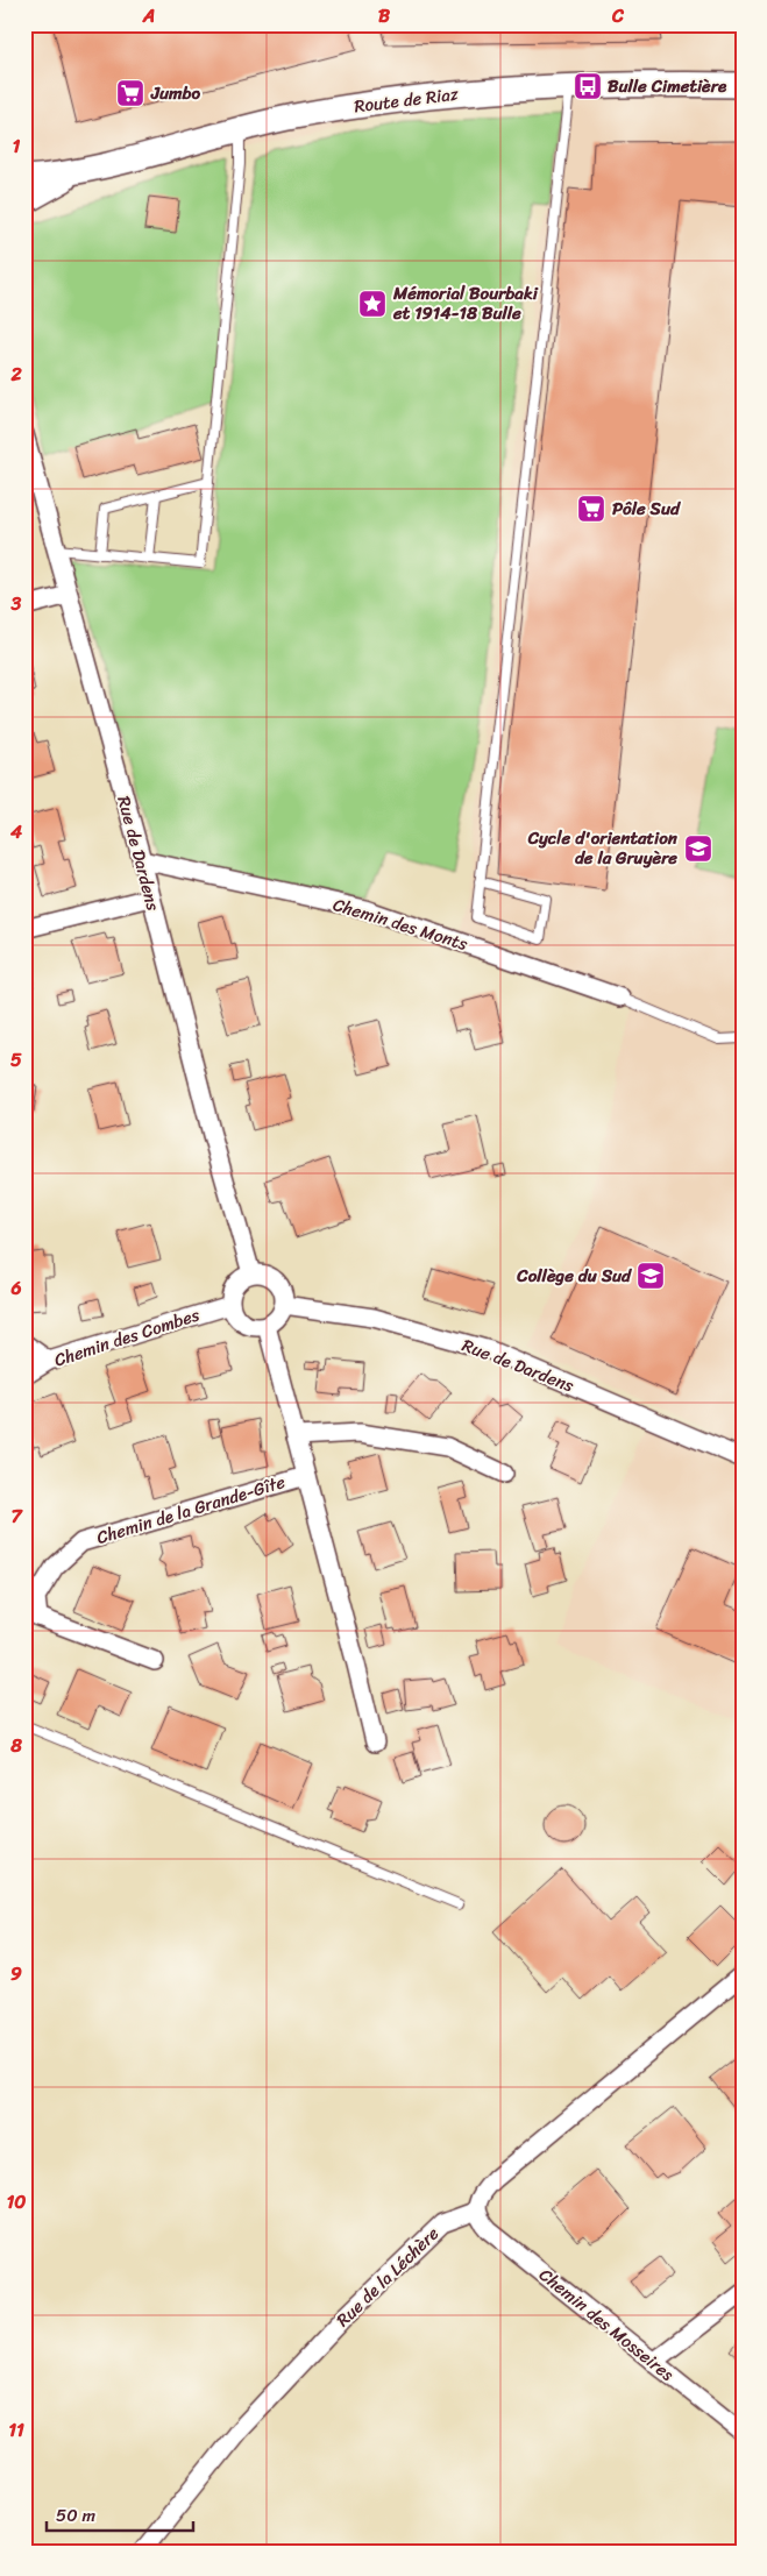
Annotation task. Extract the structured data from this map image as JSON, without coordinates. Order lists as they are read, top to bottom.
{
  "streets": {
    "street": [
      "Route de Riaz",
      "Rue de Dardens",
      "Chemin des Monts",
      "Chemin des Combes",
      "Chemin de la Grande-Gîte",
      "Rue de la Léchère",
      "Chemin des Mosseires"
    ]
  },
  "crossings": [
    ["Rue de Dardens", "Chemin des Monts"],
    ["Rue de Dardens", "Chemin des Combes"],
    ["Rue de Dardens", "Chemin de la Grande-Gîte"],
    ["Chemin des Combes", "Chemin de la Grande-Gîte"],
    ["Rue de la Léchère", "Chemin des Mosseires"]
  ],
  "places": {
    "bus stop": ["Bulle Cimetière"],
    "supermarket": ["Jumbo", "Pôle Sud"],
    "place": ["Mémorial Bourbaki et 1914-18 Bulle"],
    "school or university": ["Cycle d'orientation de la Gruyère", "Collège du Sud"]
  },
  "scale_bar": "50 m",
  "grid": {
    "columns": ["A", "B", "C"],
    "rows": [
      "1",
      "2",
      "3",
      "4",
      "5",
      "6",
      "7",
      "8",
      "9",
      "10",
      "11"
    ]
  }
}
